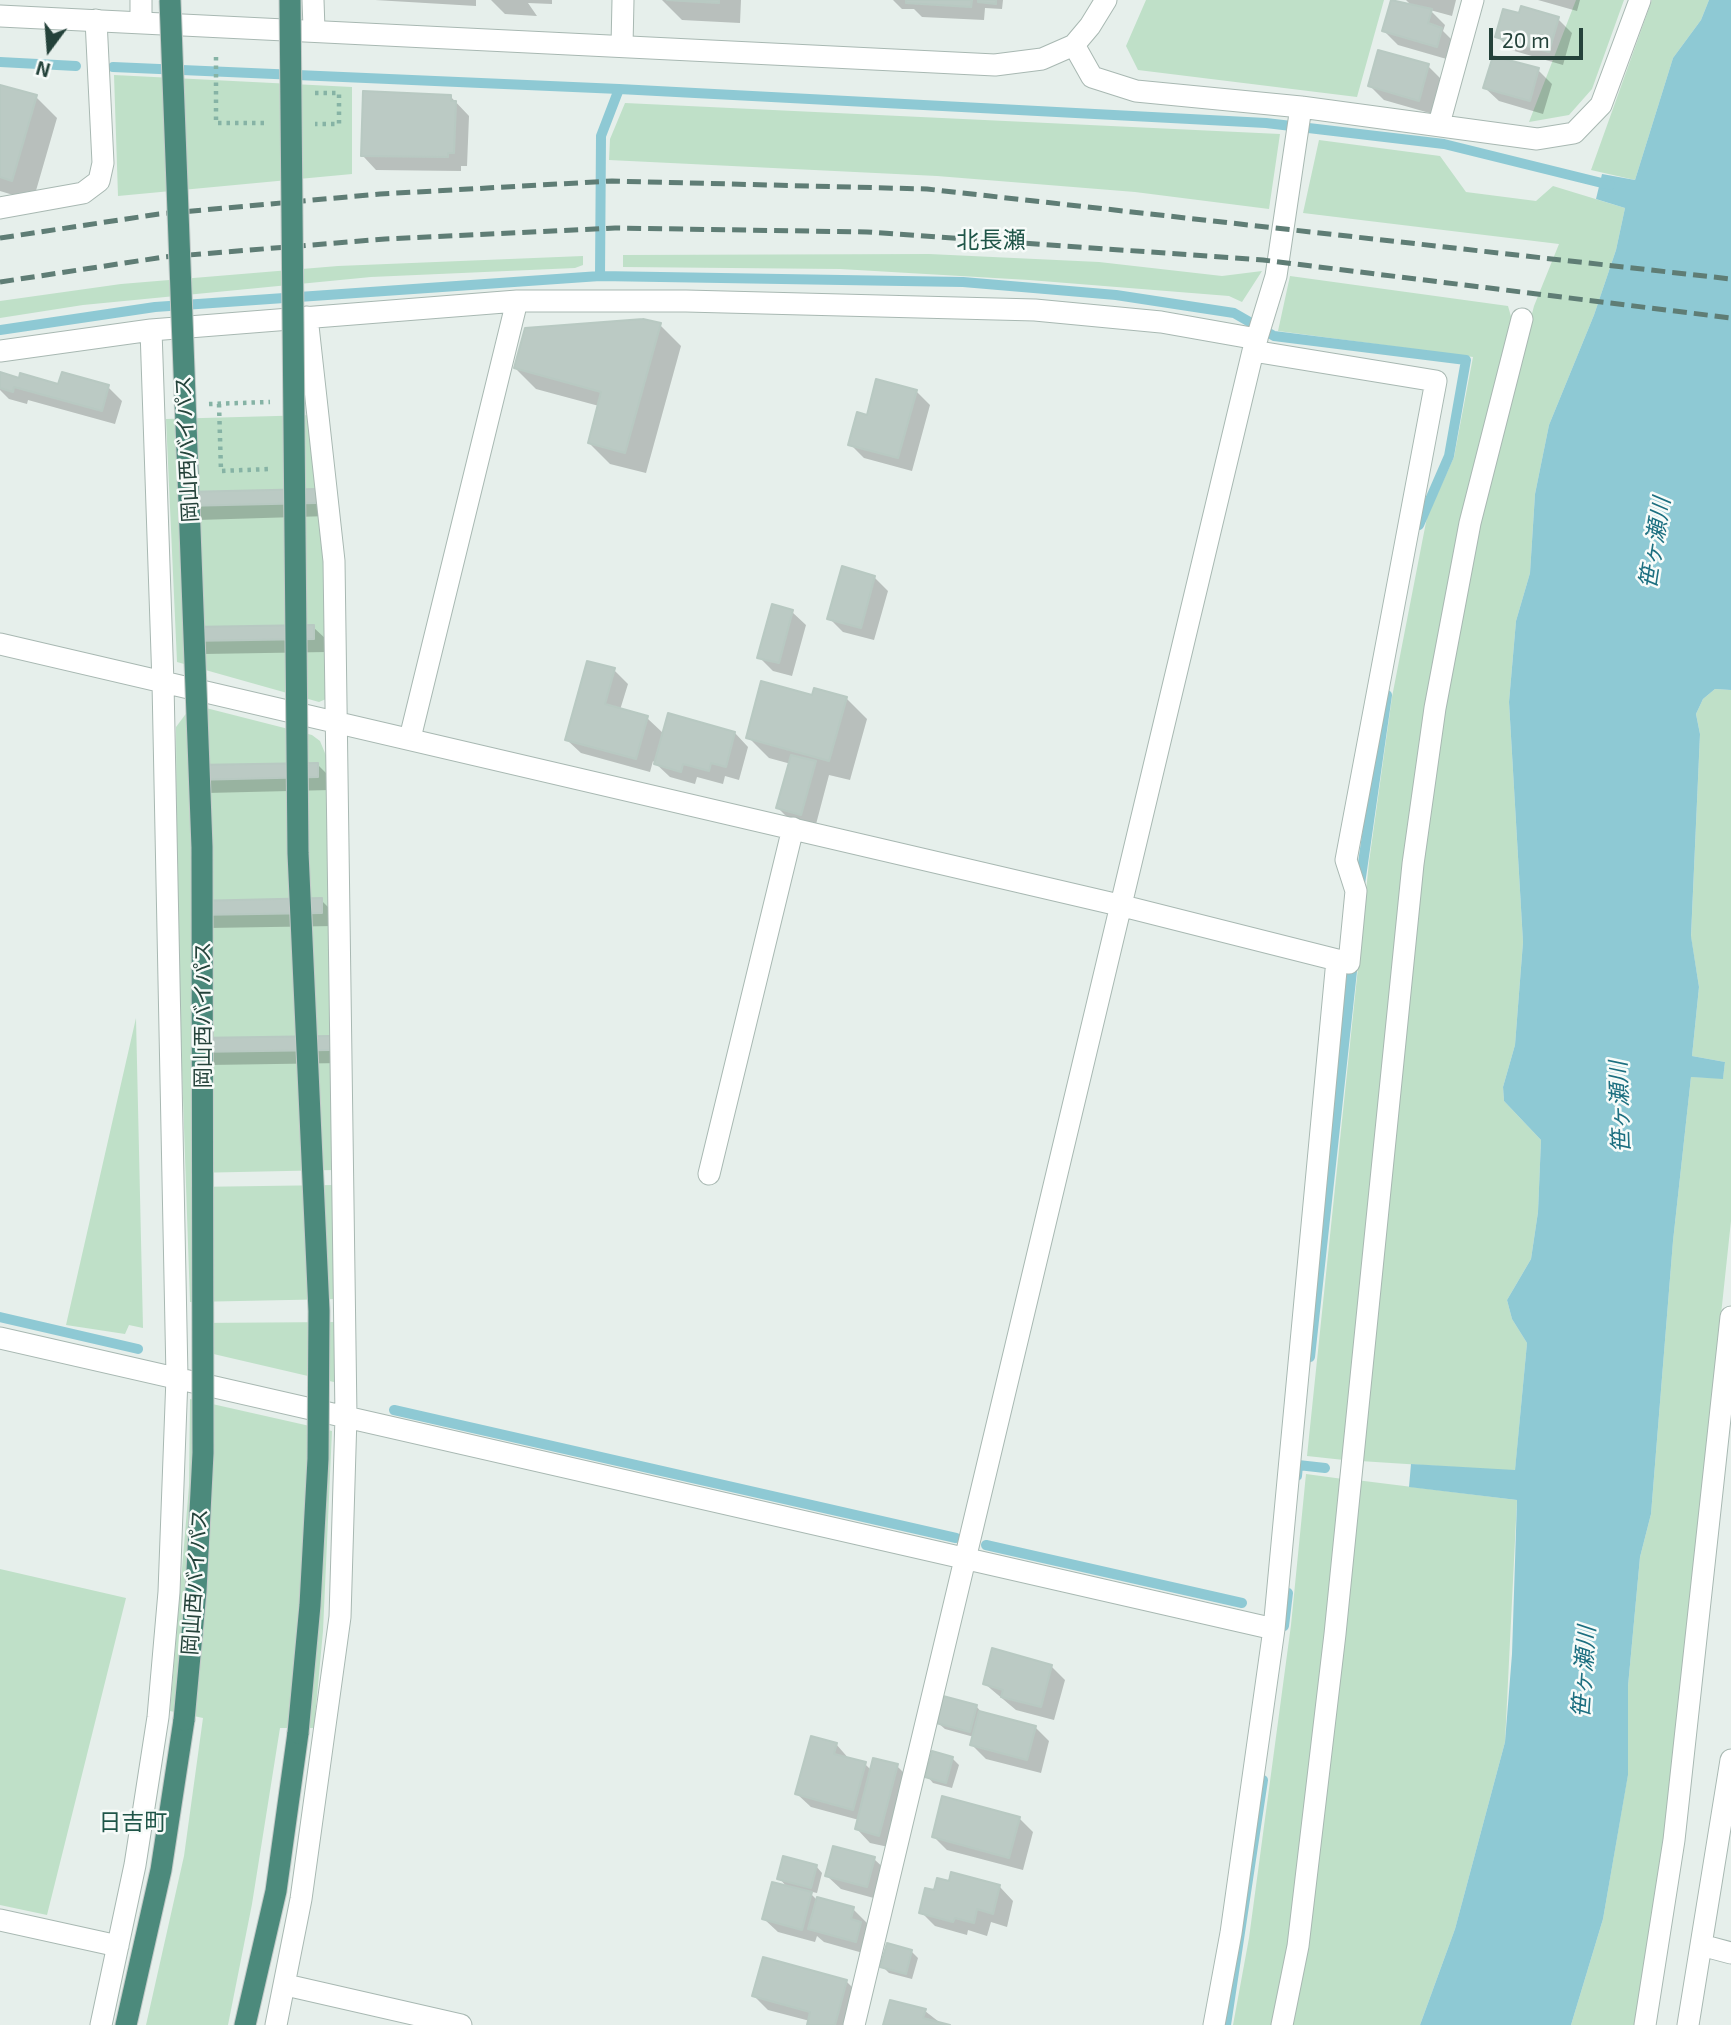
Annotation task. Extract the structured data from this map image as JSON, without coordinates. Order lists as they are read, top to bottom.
{
  "streets": {
    "highway": ["岡山西バイパス"]
  },
  "districts": ["北長瀬", "日吉町"],
  "water": ["笹ヶ瀬川"],
  "scale_bar": "20 m",
  "north": "bottom"
}
